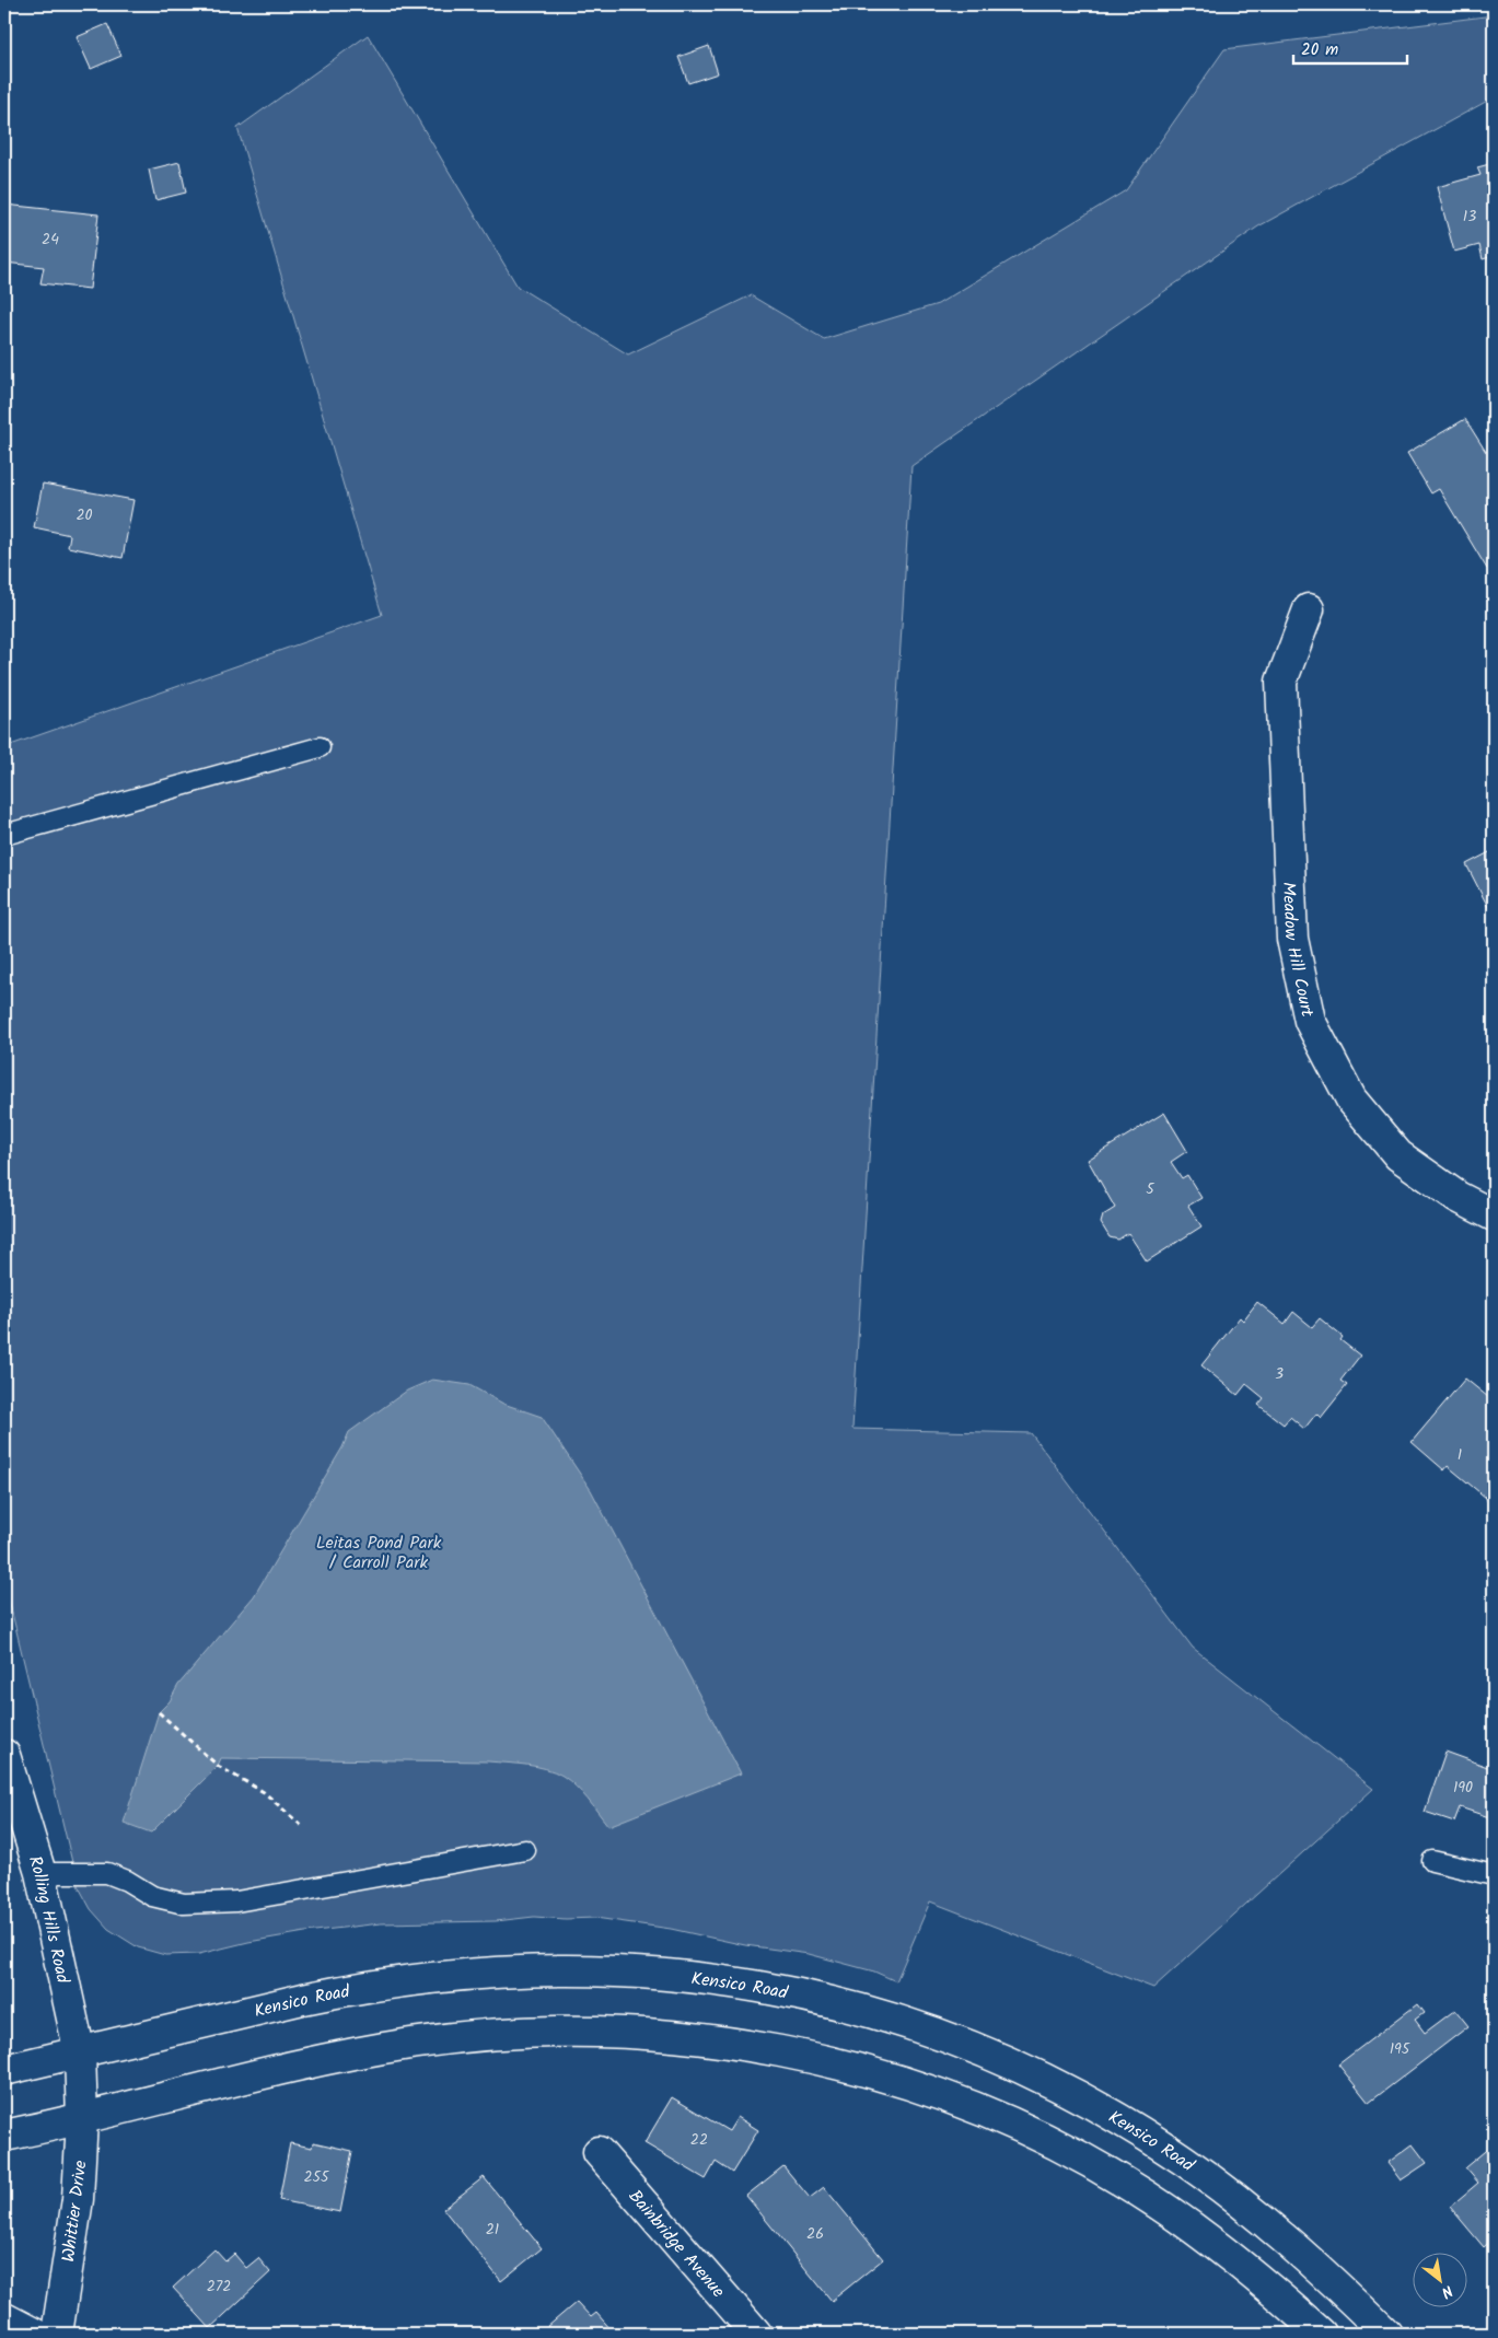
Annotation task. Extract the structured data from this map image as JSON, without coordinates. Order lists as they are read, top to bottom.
{
  "streets": {
    "street": [
      "Meadow Hill Court",
      "Rolling Hills Road",
      "Kensico Road",
      "Whittier Drive",
      "Bainbridge Avenue"
    ]
  },
  "crossings": [
    ["Rolling Hills Road", "Kensico Road"],
    ["Rolling Hills Road", "Whittier Drive"]
  ],
  "parks": ["Leitas Pond Park / Carroll Park"],
  "house_numbers": [
    "13",
    "24",
    "20",
    "5",
    "3",
    "1",
    "190",
    "195",
    "22",
    "255",
    "21",
    "26",
    "272"
  ],
  "scale_bar": "20 m",
  "north": "bottom right"
}
